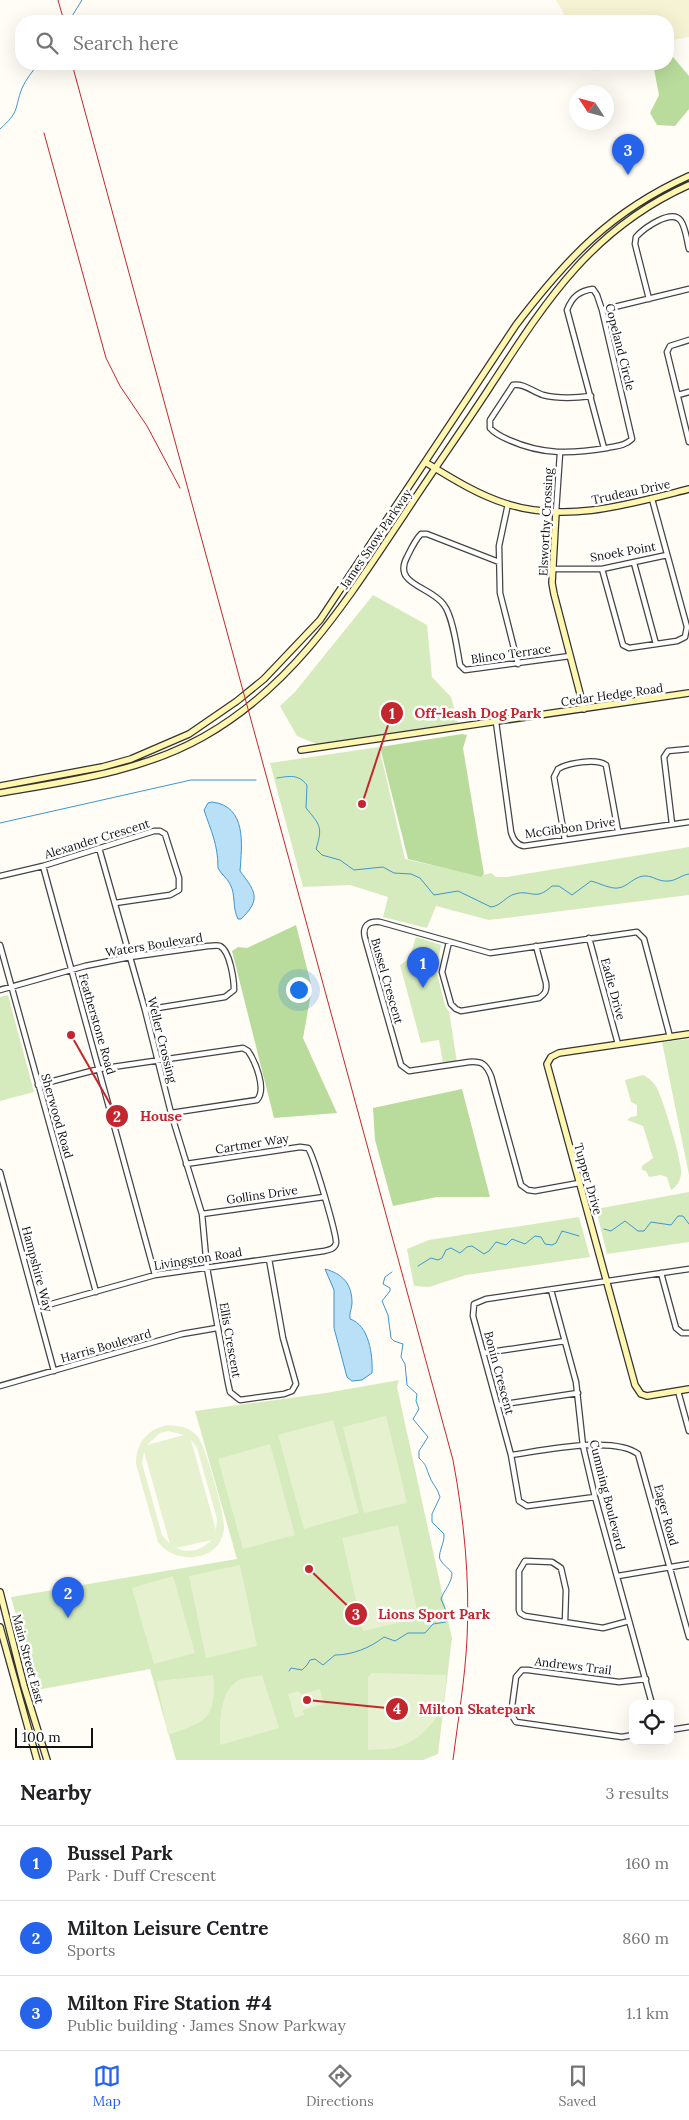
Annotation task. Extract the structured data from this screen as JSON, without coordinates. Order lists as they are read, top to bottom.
{
  "streets": {
    "main road": [
      "Trudeau Drive",
      "Elsworthy Crossing",
      "James Snow Parkway",
      "Cedar Hedge Road",
      "Tupper Drive",
      "Main Street East"
    ],
    "street": [
      "Copeland Circle",
      "Snoek Point",
      "Blinco Terrace",
      "McGibbon Drive",
      "Alexander Crescent",
      "Waters Boulevard",
      "Bussel Crescent",
      "Eadie Drive",
      "Featherstone Road",
      "Weller Crossing",
      "Sherwood Road",
      "Cartmer Way",
      "Gollins Drive",
      "Livingston Road",
      "Hampshire Way",
      "Ellis Crescent",
      "Harris Boulevard",
      "Bonin Crescent",
      "Cumming Boulevard",
      "Eager Road",
      "Andrews Trail"
    ]
  },
  "crossings": [
    ["Copeland Circle", "Elsworthy Crossing"],
    ["Trudeau Drive", "Elsworthy Crossing"],
    ["Trudeau Drive", "James Snow Parkway"],
    ["Elsworthy Crossing", "Snoek Point"],
    ["Elsworthy Crossing", "Blinco Terrace"],
    ["Elsworthy Crossing", "Cedar Hedge Road"],
    ["Cedar Hedge Road", "McGibbon Drive"],
    ["Alexander Crescent", "Featherstone Road"],
    ["Alexander Crescent", "Weller Crossing"],
    ["Waters Boulevard", "Featherstone Road"],
    ["Waters Boulevard", "Weller Crossing"],
    ["Waters Boulevard", "Sherwood Road"],
    ["Bussel Crescent", "Eadie Drive"],
    ["Bussel Crescent", "Tupper Drive"],
    ["Eadie Drive", "Tupper Drive"],
    ["Featherstone Road", "Livingston Road"],
    ["Weller Crossing", "Cartmer Way"],
    ["Weller Crossing", "Gollins Drive"],
    ["Weller Crossing", "Livingston Road"],
    ["Weller Crossing", "Ellis Crescent"],
    ["Sherwood Road", "Livingston Road"],
    ["Cartmer Way", "Gollins Drive"],
    ["Cartmer Way", "Livingston Road"],
    ["Tupper Drive", "Bonin Crescent"],
    ["Livingston Road", "Hampshire Way"],
    ["Livingston Road", "Ellis Crescent"],
    ["Hampshire Way", "Harris Boulevard"],
    ["Ellis Crescent", "Harris Boulevard"],
    ["Bonin Crescent", "Cumming Boulevard"],
    ["Cumming Boulevard", "Eager Road"],
    ["Cumming Boulevard", "Andrews Trail"]
  ],
  "places": [
    "Off-leash Dog Park",
    "House",
    "Lions Sport Park",
    "Milton Skatepark"
  ],
  "scale_bar": "100 m",
  "north": "top left",
  "page": {
    "search": "Search here",
    "pins": ["3", "1", "2"],
    "scale": "100 m",
    "heading": ["Nearby", "3 results"],
    "list": [
      {
        "mark": "1",
        "name": "Bussel Park",
        "note": "Park · Duff Crescent",
        "value": "160 m"
      },
      {
        "mark": "2",
        "name": "Milton Leisure Centre",
        "note": "Sports",
        "value": "860 m"
      },
      {
        "mark": "3",
        "name": "Milton Fire Station #4",
        "note": "Public building · James Snow Parkway",
        "value": "1.1 km"
      }
    ],
    "nav": ["Map", "Directions", "Saved"]
  }
}
